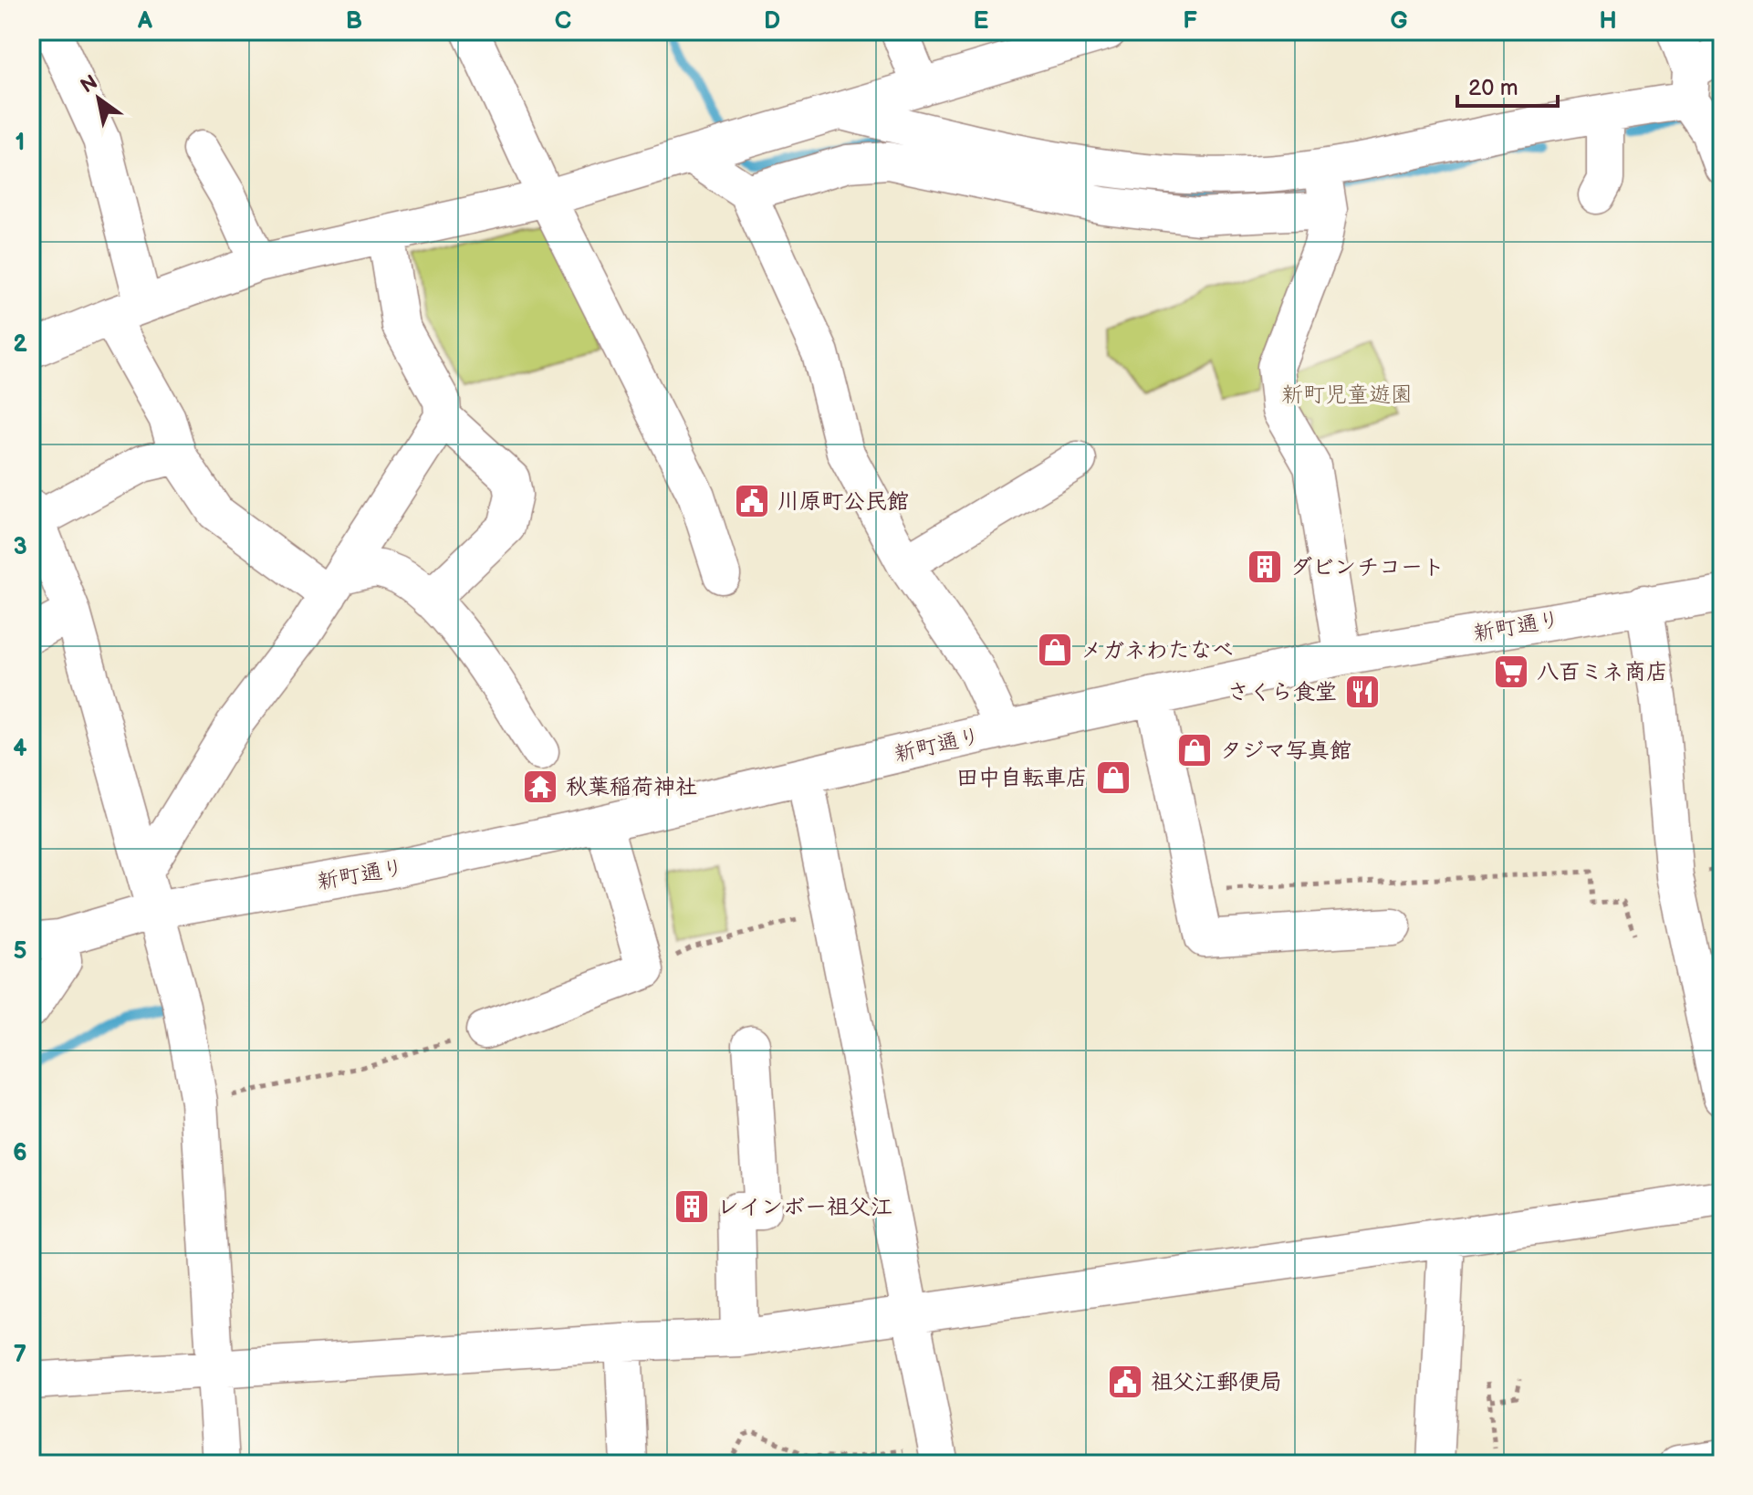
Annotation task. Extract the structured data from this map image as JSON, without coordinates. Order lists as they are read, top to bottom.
{
  "streets": {
    "street": ["新町通り"]
  },
  "parks": ["新町児童遊園"],
  "places": {
    "public building": ["川原町公民館", "祖父江郵便局"],
    "building": ["ダビンチコート", "レインボー祖父江"],
    "shop": ["メガネわたなべ", "タジマ写真館", "田中自転車店"],
    "supermarket": ["八百ミネ商店"],
    "restaurant": ["さくら食堂"],
    "temple": ["秋葉稲荷神社"]
  },
  "scale_bar": "20 m",
  "north": "top left",
  "grid": {
    "columns": [
      "A",
      "B",
      "C",
      "D",
      "E",
      "F",
      "G",
      "H"
    ],
    "rows": [
      "1",
      "2",
      "3",
      "4",
      "5",
      "6",
      "7"
    ]
  }
}
